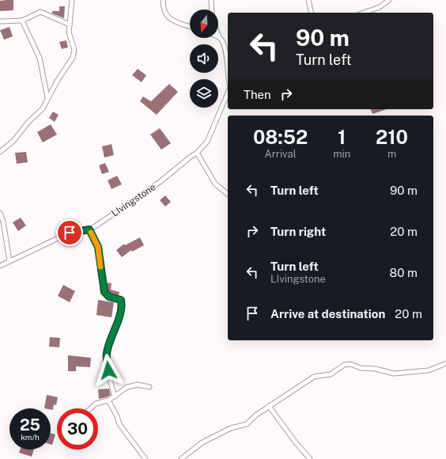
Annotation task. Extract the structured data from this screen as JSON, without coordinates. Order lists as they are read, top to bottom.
{
  "streets": {
    "street": ["LIvingstone"]
  },
  "north": "bottom",
  "page": {
    "turn": ["90 m", "Turn left"],
    "then": "Then",
    "eta": [
      "08:52",
      "Arrival",
      "1",
      "min",
      "210",
      "m"
    ],
    "list": [
      {
        "name": "Turn left",
        "value": "90 m"
      },
      {
        "name": "Turn right",
        "value": "20 m"
      },
      {
        "name": "Turn left",
        "note": "LIvingstone",
        "value": "80 m"
      },
      {
        "name": "Arrive at destination",
        "value": "20 m"
      }
    ],
    "speed": "25 km/h",
    "limit": "30"
  }
}
